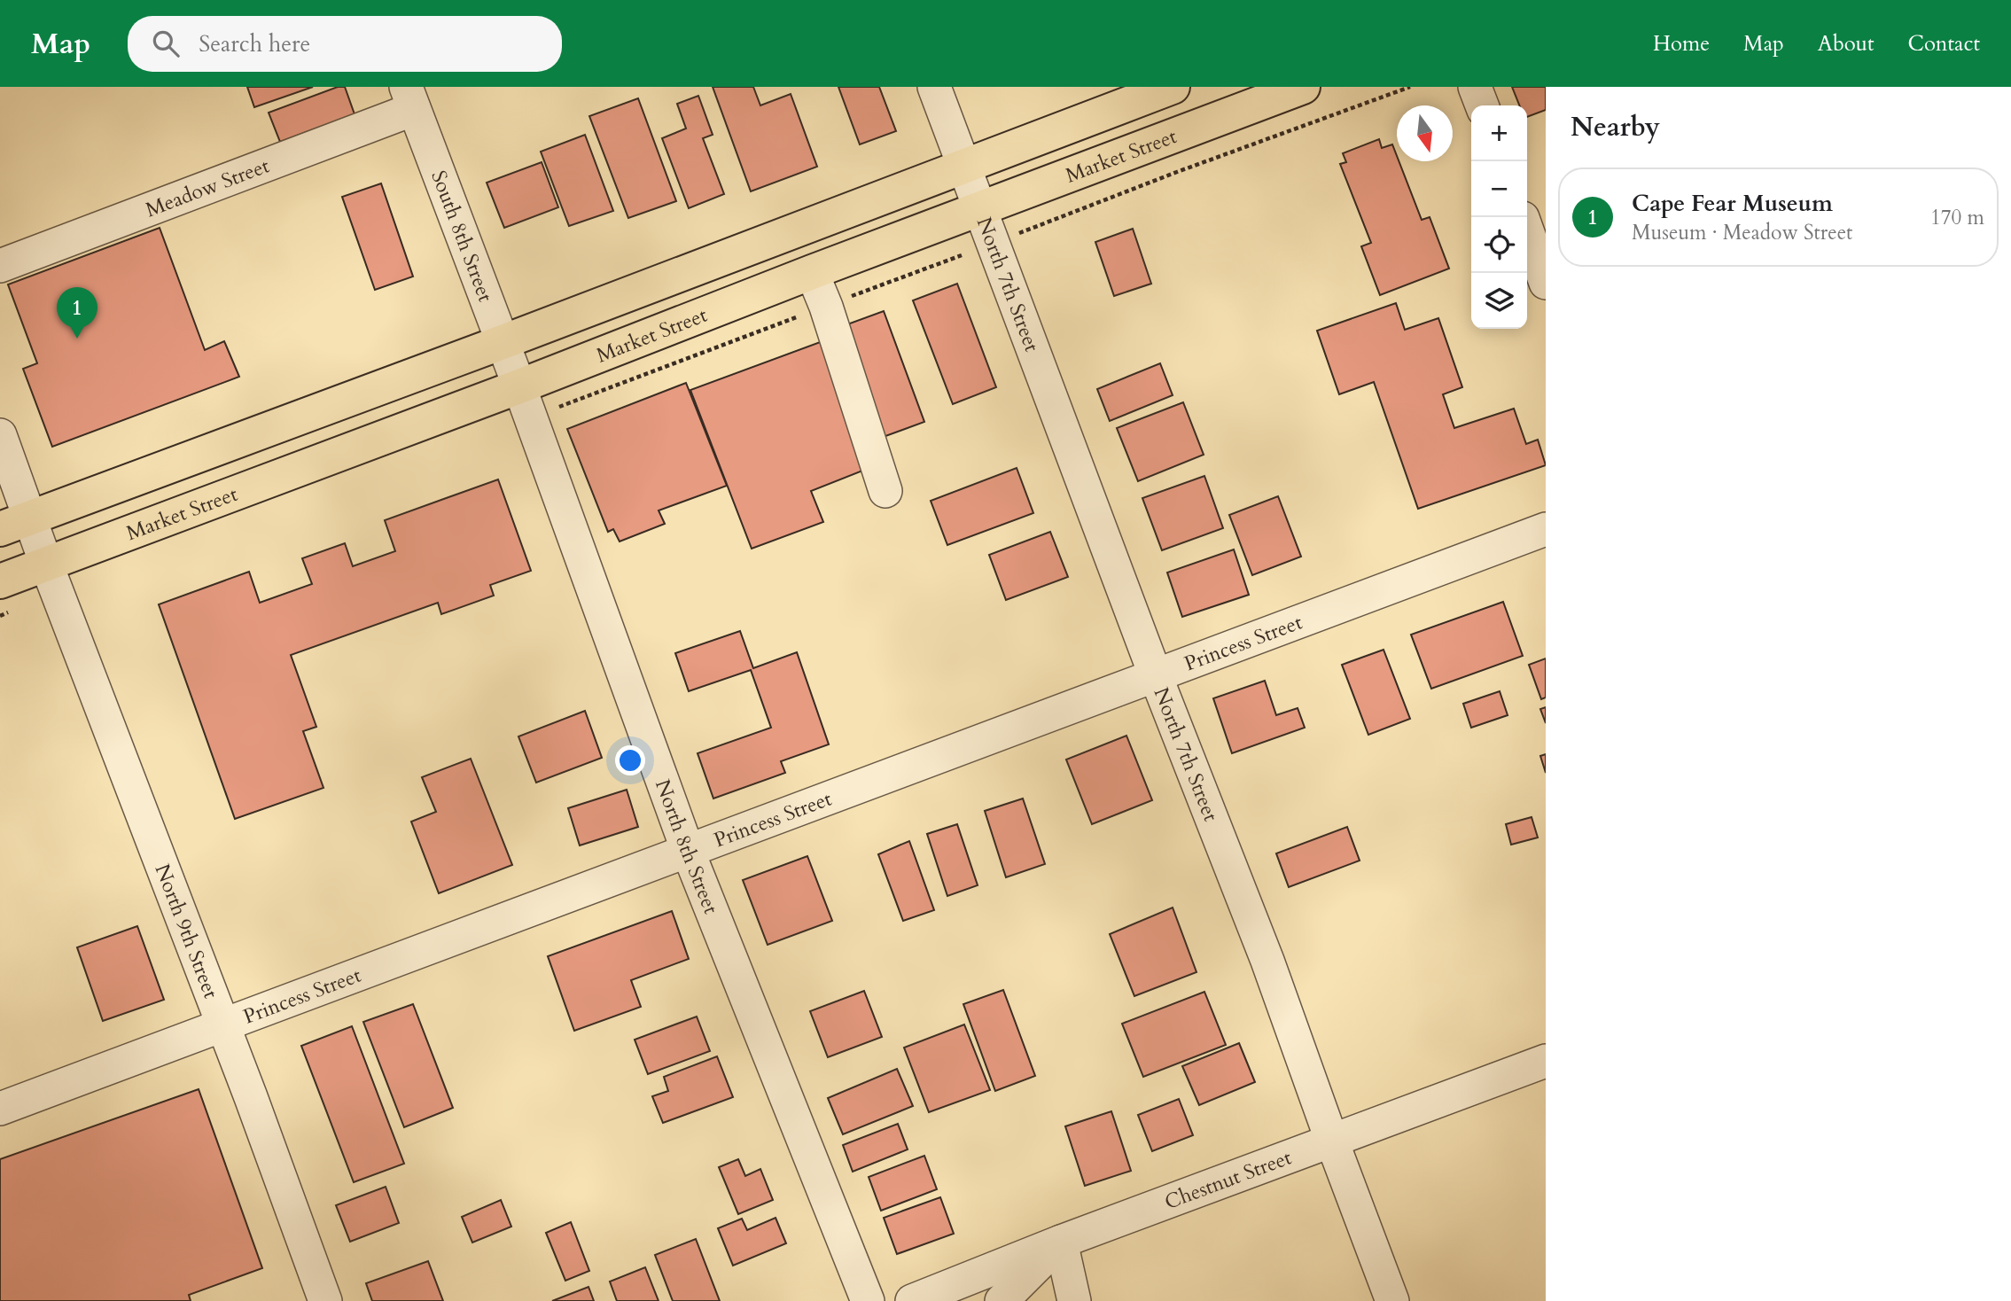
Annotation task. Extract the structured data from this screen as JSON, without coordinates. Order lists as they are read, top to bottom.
{
  "streets": {
    "main road": ["Market Street"],
    "street": [
      "Meadow Street",
      "South 8th Street",
      "North 7th Street",
      "Princess Street",
      "North 8th Street",
      "North 9th Street",
      "Chestnut Street"
    ]
  },
  "crossings": [
    ["Market Street", "South 8th Street"],
    ["Market Street", "North 7th Street"],
    ["Market Street", "North 8th Street"],
    ["Market Street", "North 9th Street"],
    ["Meadow Street", "South 8th Street"],
    ["South 8th Street", "North 8th Street"],
    ["North 7th Street", "Princess Street"],
    ["North 7th Street", "Chestnut Street"],
    ["Princess Street", "North 8th Street"],
    ["Princess Street", "North 9th Street"]
  ],
  "north": "bottom",
  "page": {
    "header": "Map",
    "search": "Search here",
    "nav": [
      "Home",
      "Map",
      "About",
      "Contact"
    ],
    "heading": "Nearby",
    "map_buttons": ["+", "−"],
    "list": [
      {
        "mark": "1",
        "name": "Cape Fear Museum",
        "note": "Museum · Meadow Street",
        "value": "170 m"
      }
    ],
    "pins": "1"
  }
}
